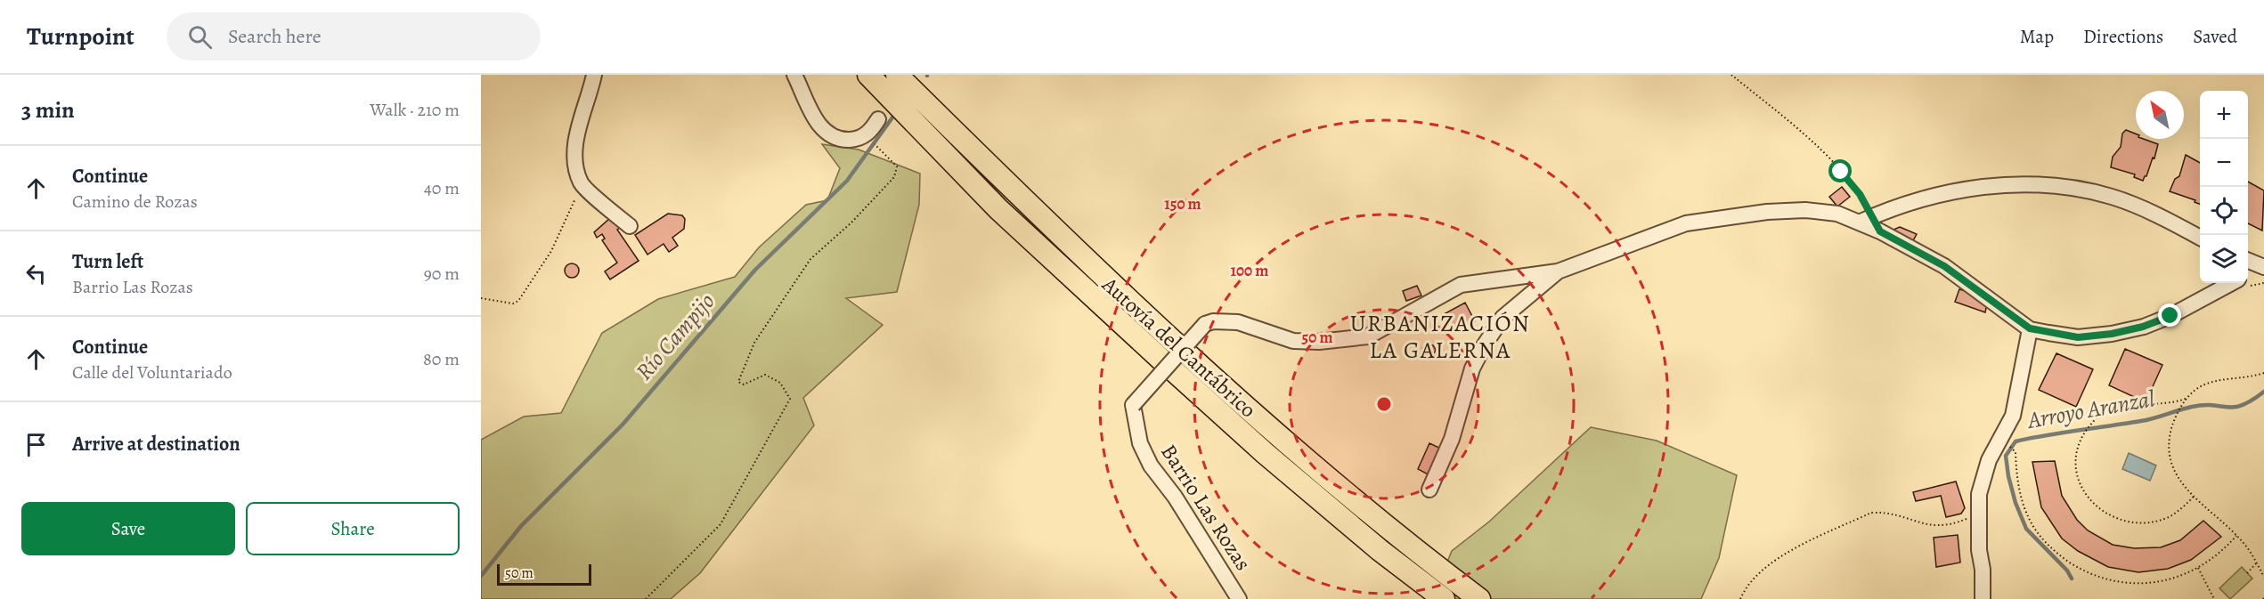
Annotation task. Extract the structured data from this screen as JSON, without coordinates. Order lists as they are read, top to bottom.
{
  "streets": {
    "highway": ["Autovía del Cantábrico"],
    "street": ["Barrio Las Rozas"]
  },
  "districts": ["URBANIZACIÓN LA GALERNA"],
  "water": ["Río Campijo", "Arroyo Aranzal"],
  "scale_bar": "50 m",
  "north": "top left",
  "page": {
    "header": "Turnpoint",
    "search": "Search here",
    "nav": ["Map", "Directions", "Saved"],
    "heading": ["3 min", "Walk · 210 m"],
    "map_buttons": ["+", "−"],
    "list": [
      ["Continue", "Camino de Rozas", "40 m"],
      ["Turn left", "Barrio Las Rozas", "90 m"],
      ["Continue", "Calle del Voluntariado", "80 m"],
      "Arrive at destination"
    ],
    "buttons": ["Save", "Share"],
    "scale": "50 m"
  },
  "rings": ["150 m", "100 m", "50 m"]
}
